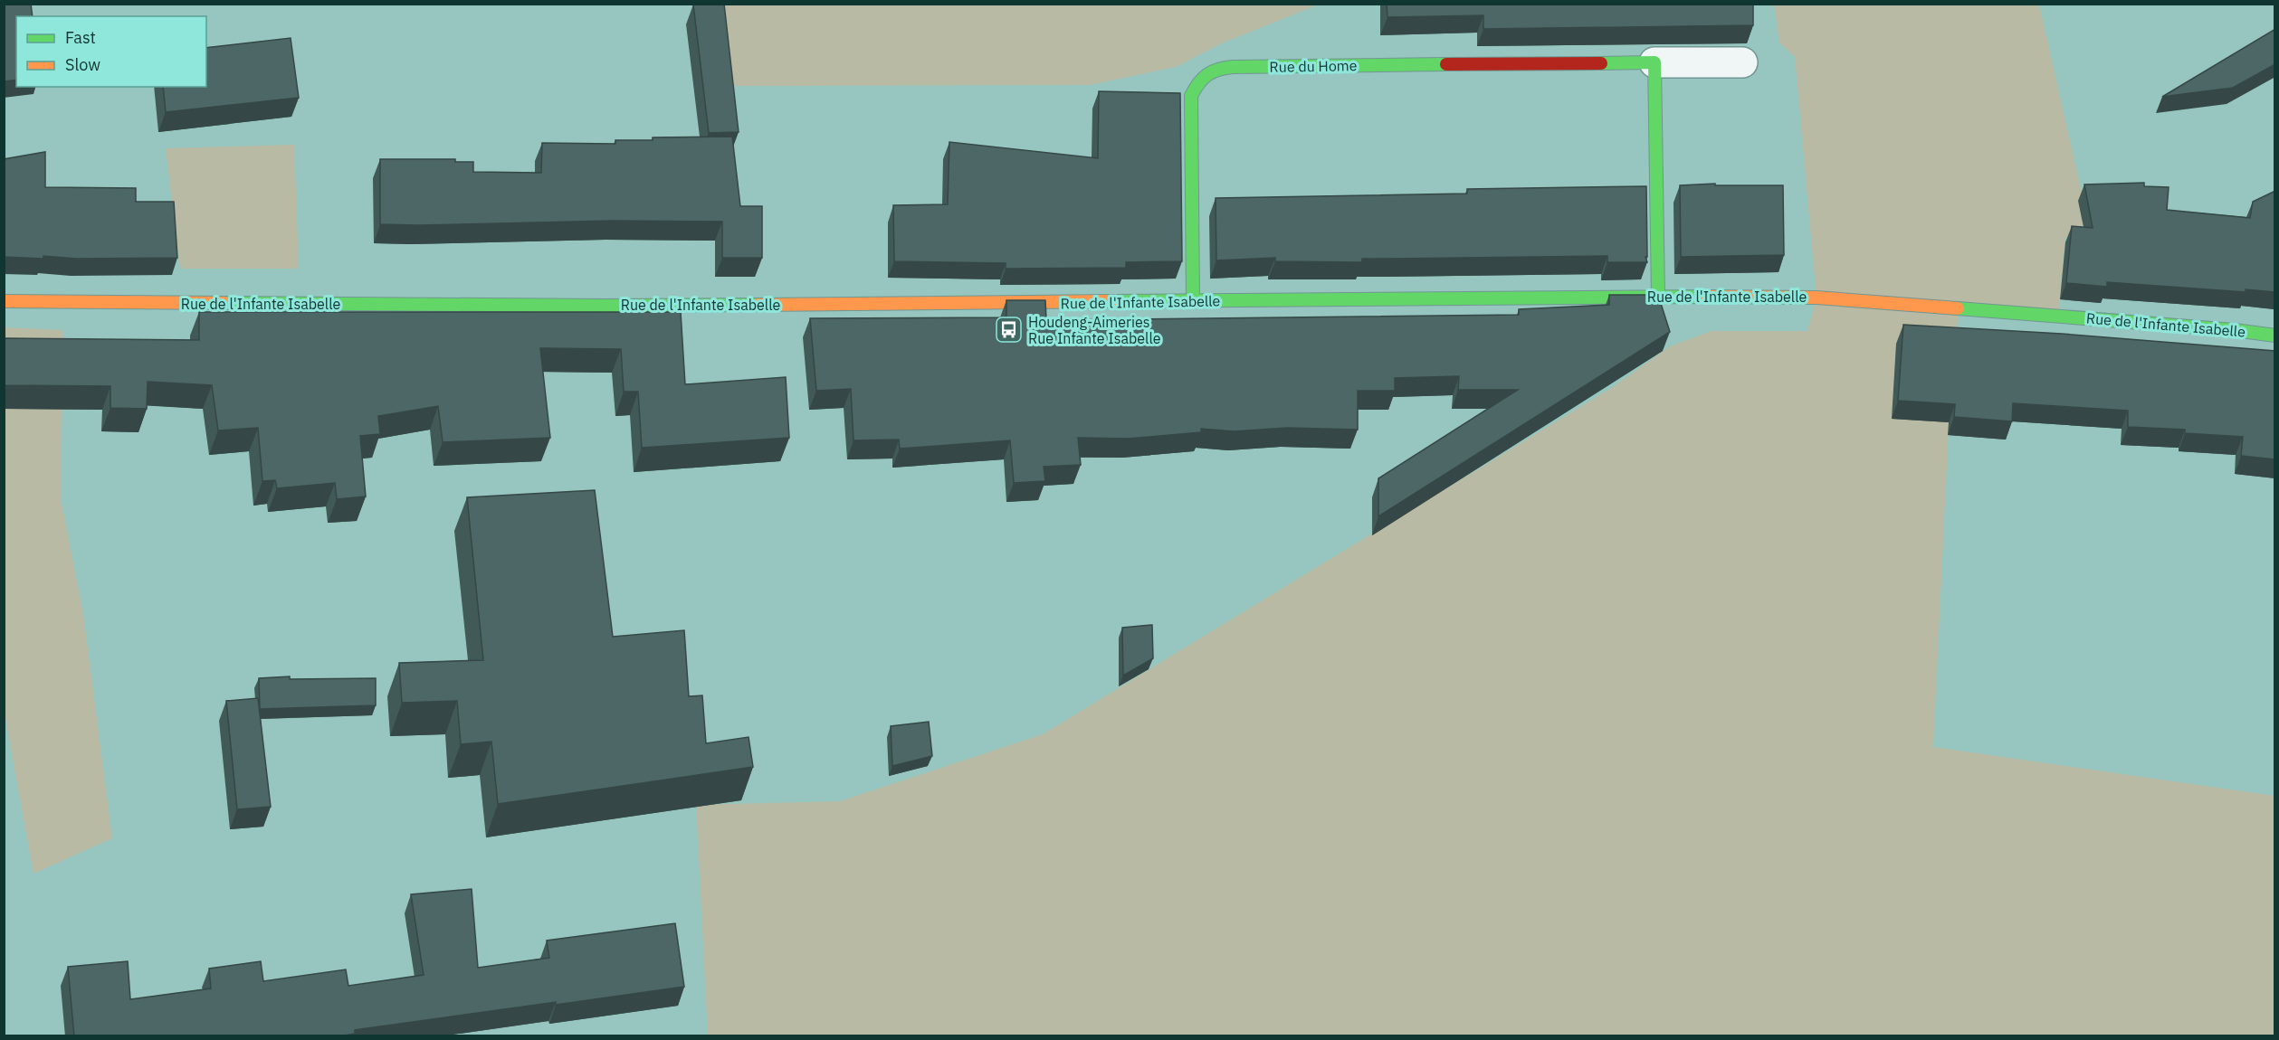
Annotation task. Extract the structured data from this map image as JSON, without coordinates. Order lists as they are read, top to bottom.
{
  "streets": {
    "street": ["Rue du Home", "Rue de l'Infante Isabelle"]
  },
  "crossings": [
    ["Rue du Home", "Rue de l'Infante Isabelle"]
  ],
  "places": {
    "bus stop": ["Houdeng-Aimeries Rue Infante Isabelle"]
  },
  "legend": ["Fast", "Slow"]
}
